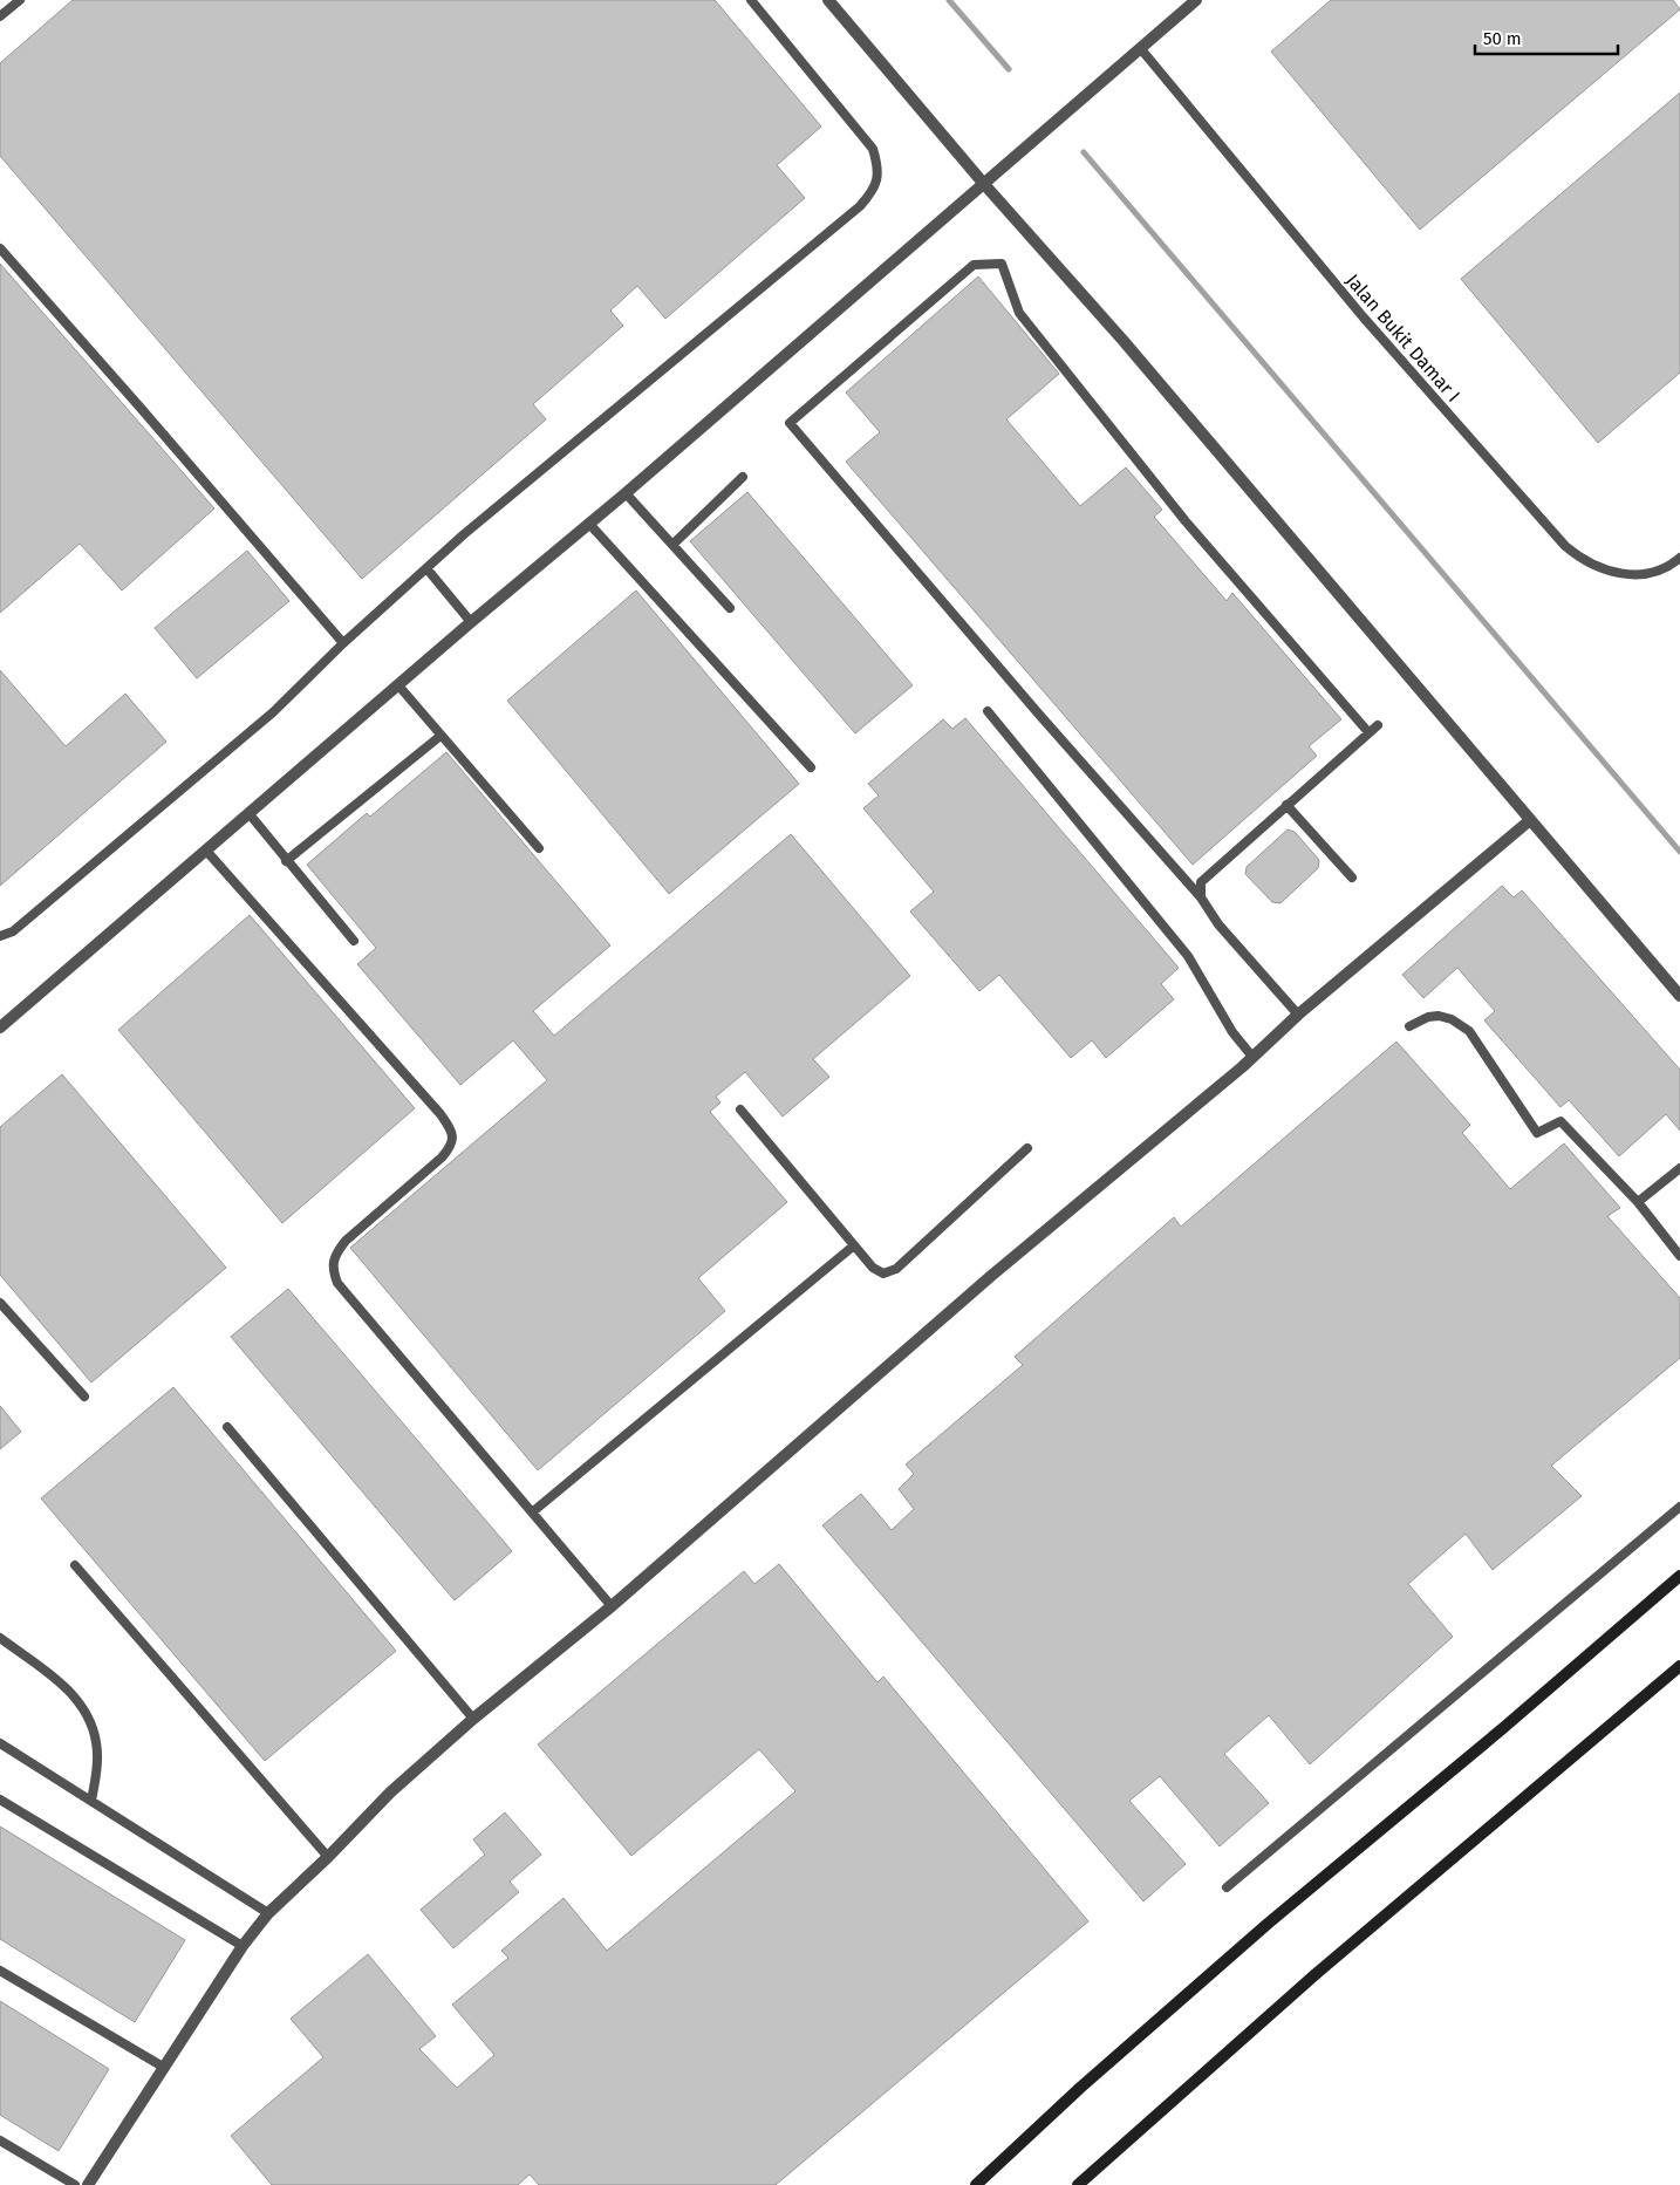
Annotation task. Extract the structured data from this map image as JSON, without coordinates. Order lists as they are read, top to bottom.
{
  "streets": {
    "lane": ["Jalan Bukit Damar I"]
  },
  "scale_bar": "50 m"
}
